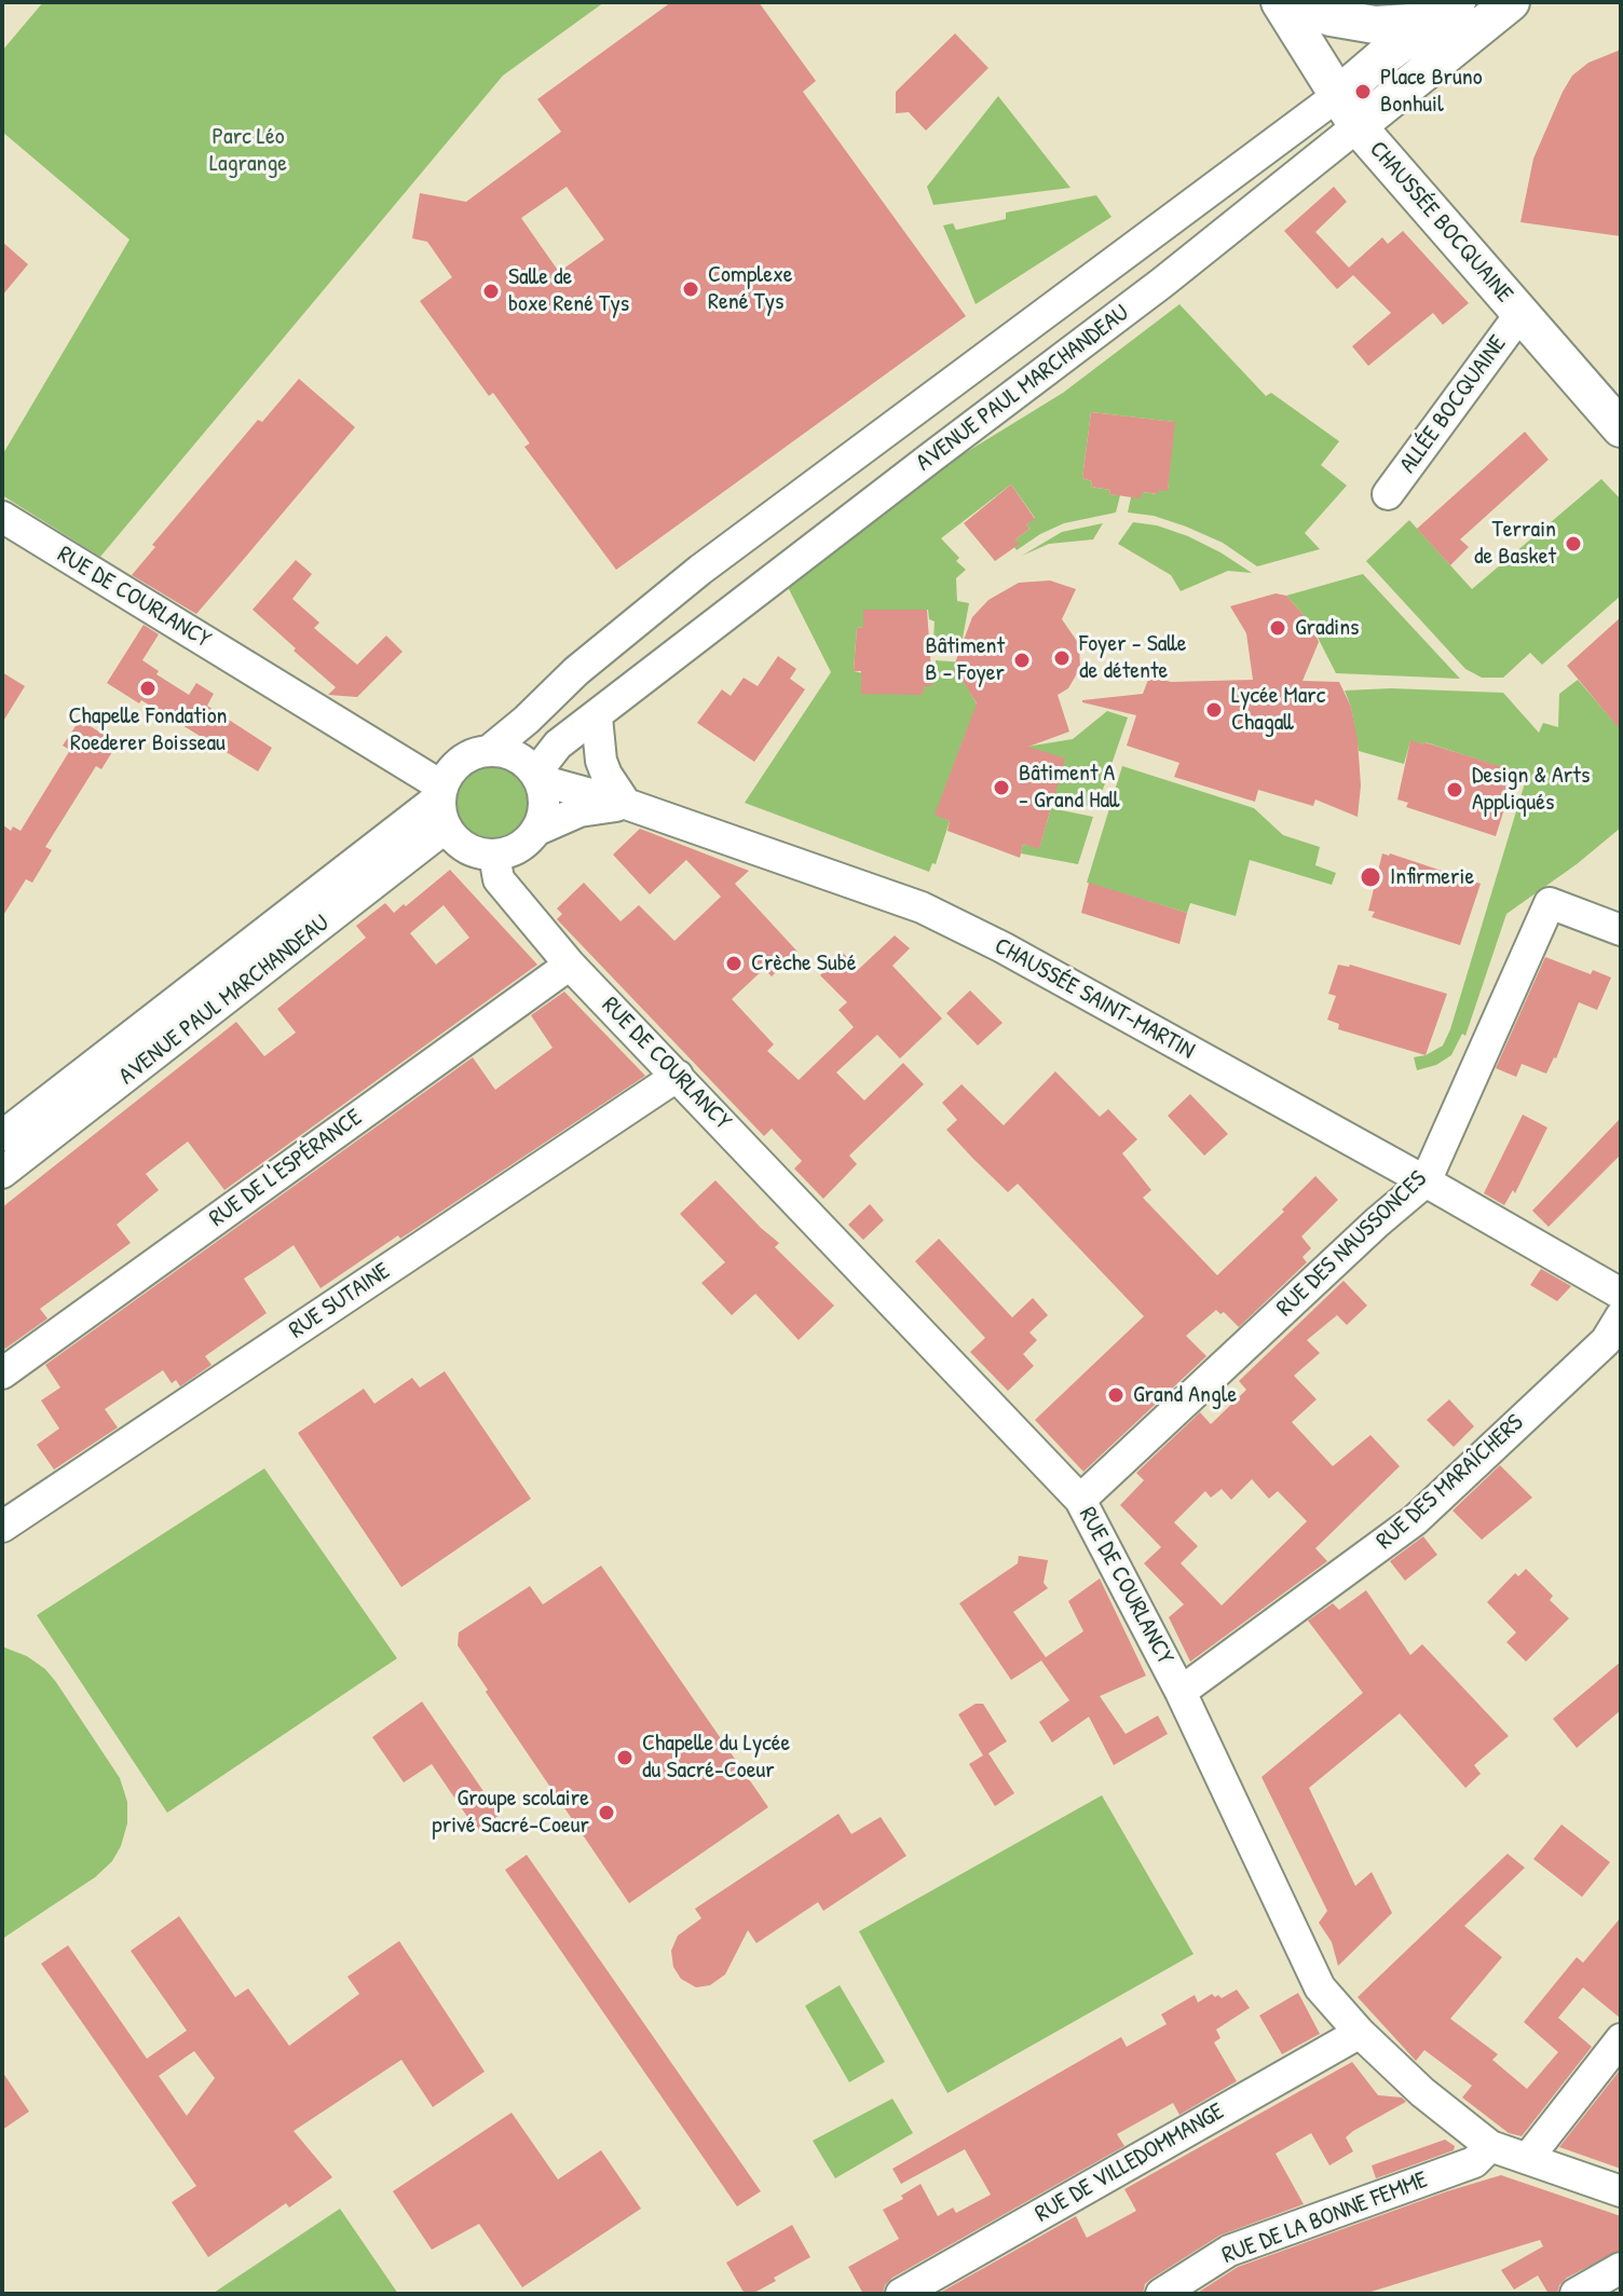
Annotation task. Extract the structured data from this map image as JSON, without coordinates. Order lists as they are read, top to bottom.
{
  "streets": {
    "main road": ["CHAUSSÉE BOCQUAINE", "AVENUE PAUL MARCHANDEAU"],
    "street": [
      "ALLÉE BOCQUAINE",
      "RUE DE COURLANCY",
      "CHAUSSÉE SAINT-MARTIN",
      "RUE DE L'ESPÉRANCE",
      "RUE DES NAUSSONCES",
      "RUE SUTAINE",
      "RUE DES MARAÎCHERS",
      "RUE DE VILLEDOMMANGE",
      "RUE DE LA BONNE FEMME"
    ]
  },
  "crossings": [
    ["CHAUSSÉE BOCQUAINE", "AVENUE PAUL MARCHANDEAU"],
    ["CHAUSSÉE BOCQUAINE", "ALLÉE BOCQUAINE"],
    ["AVENUE PAUL MARCHANDEAU", "RUE DE COURLANCY"],
    ["AVENUE PAUL MARCHANDEAU", "CHAUSSÉE SAINT-MARTIN"],
    ["RUE DE COURLANCY", "CHAUSSÉE SAINT-MARTIN"],
    ["RUE DE COURLANCY", "RUE DE L'ESPÉRANCE"],
    ["RUE DE COURLANCY", "RUE DES NAUSSONCES"],
    ["RUE DE COURLANCY", "RUE SUTAINE"],
    ["RUE DE COURLANCY", "RUE DES MARAÎCHERS"],
    ["RUE DE COURLANCY", "RUE DE VILLEDOMMANGE"],
    ["RUE DE COURLANCY", "RUE DE LA BONNE FEMME"],
    ["CHAUSSÉE SAINT-MARTIN", "RUE DES NAUSSONCES"]
  ],
  "parks": ["Parc Léo Lagrange"],
  "places": [
    "Place Bruno Bonhuil",
    "Complexe René Tys",
    "Salle de boxe René Tys",
    "Terrain de Basket",
    "Gradins",
    "Foyer - Salle de détente",
    "Bâtiment B - Foyer",
    "Chapelle Fondation Roederer Boisseau",
    "Lycée Marc Chagall",
    "Bâtiment A - Grand Hall",
    "Design & Arts Appliqués",
    "Infirmerie",
    "Crèche Subé",
    "Grand Angle",
    "Chapelle du Lycée du Sacré-Coeur",
    "Groupe scolaire privé Sacré-Coeur"
  ]
}
